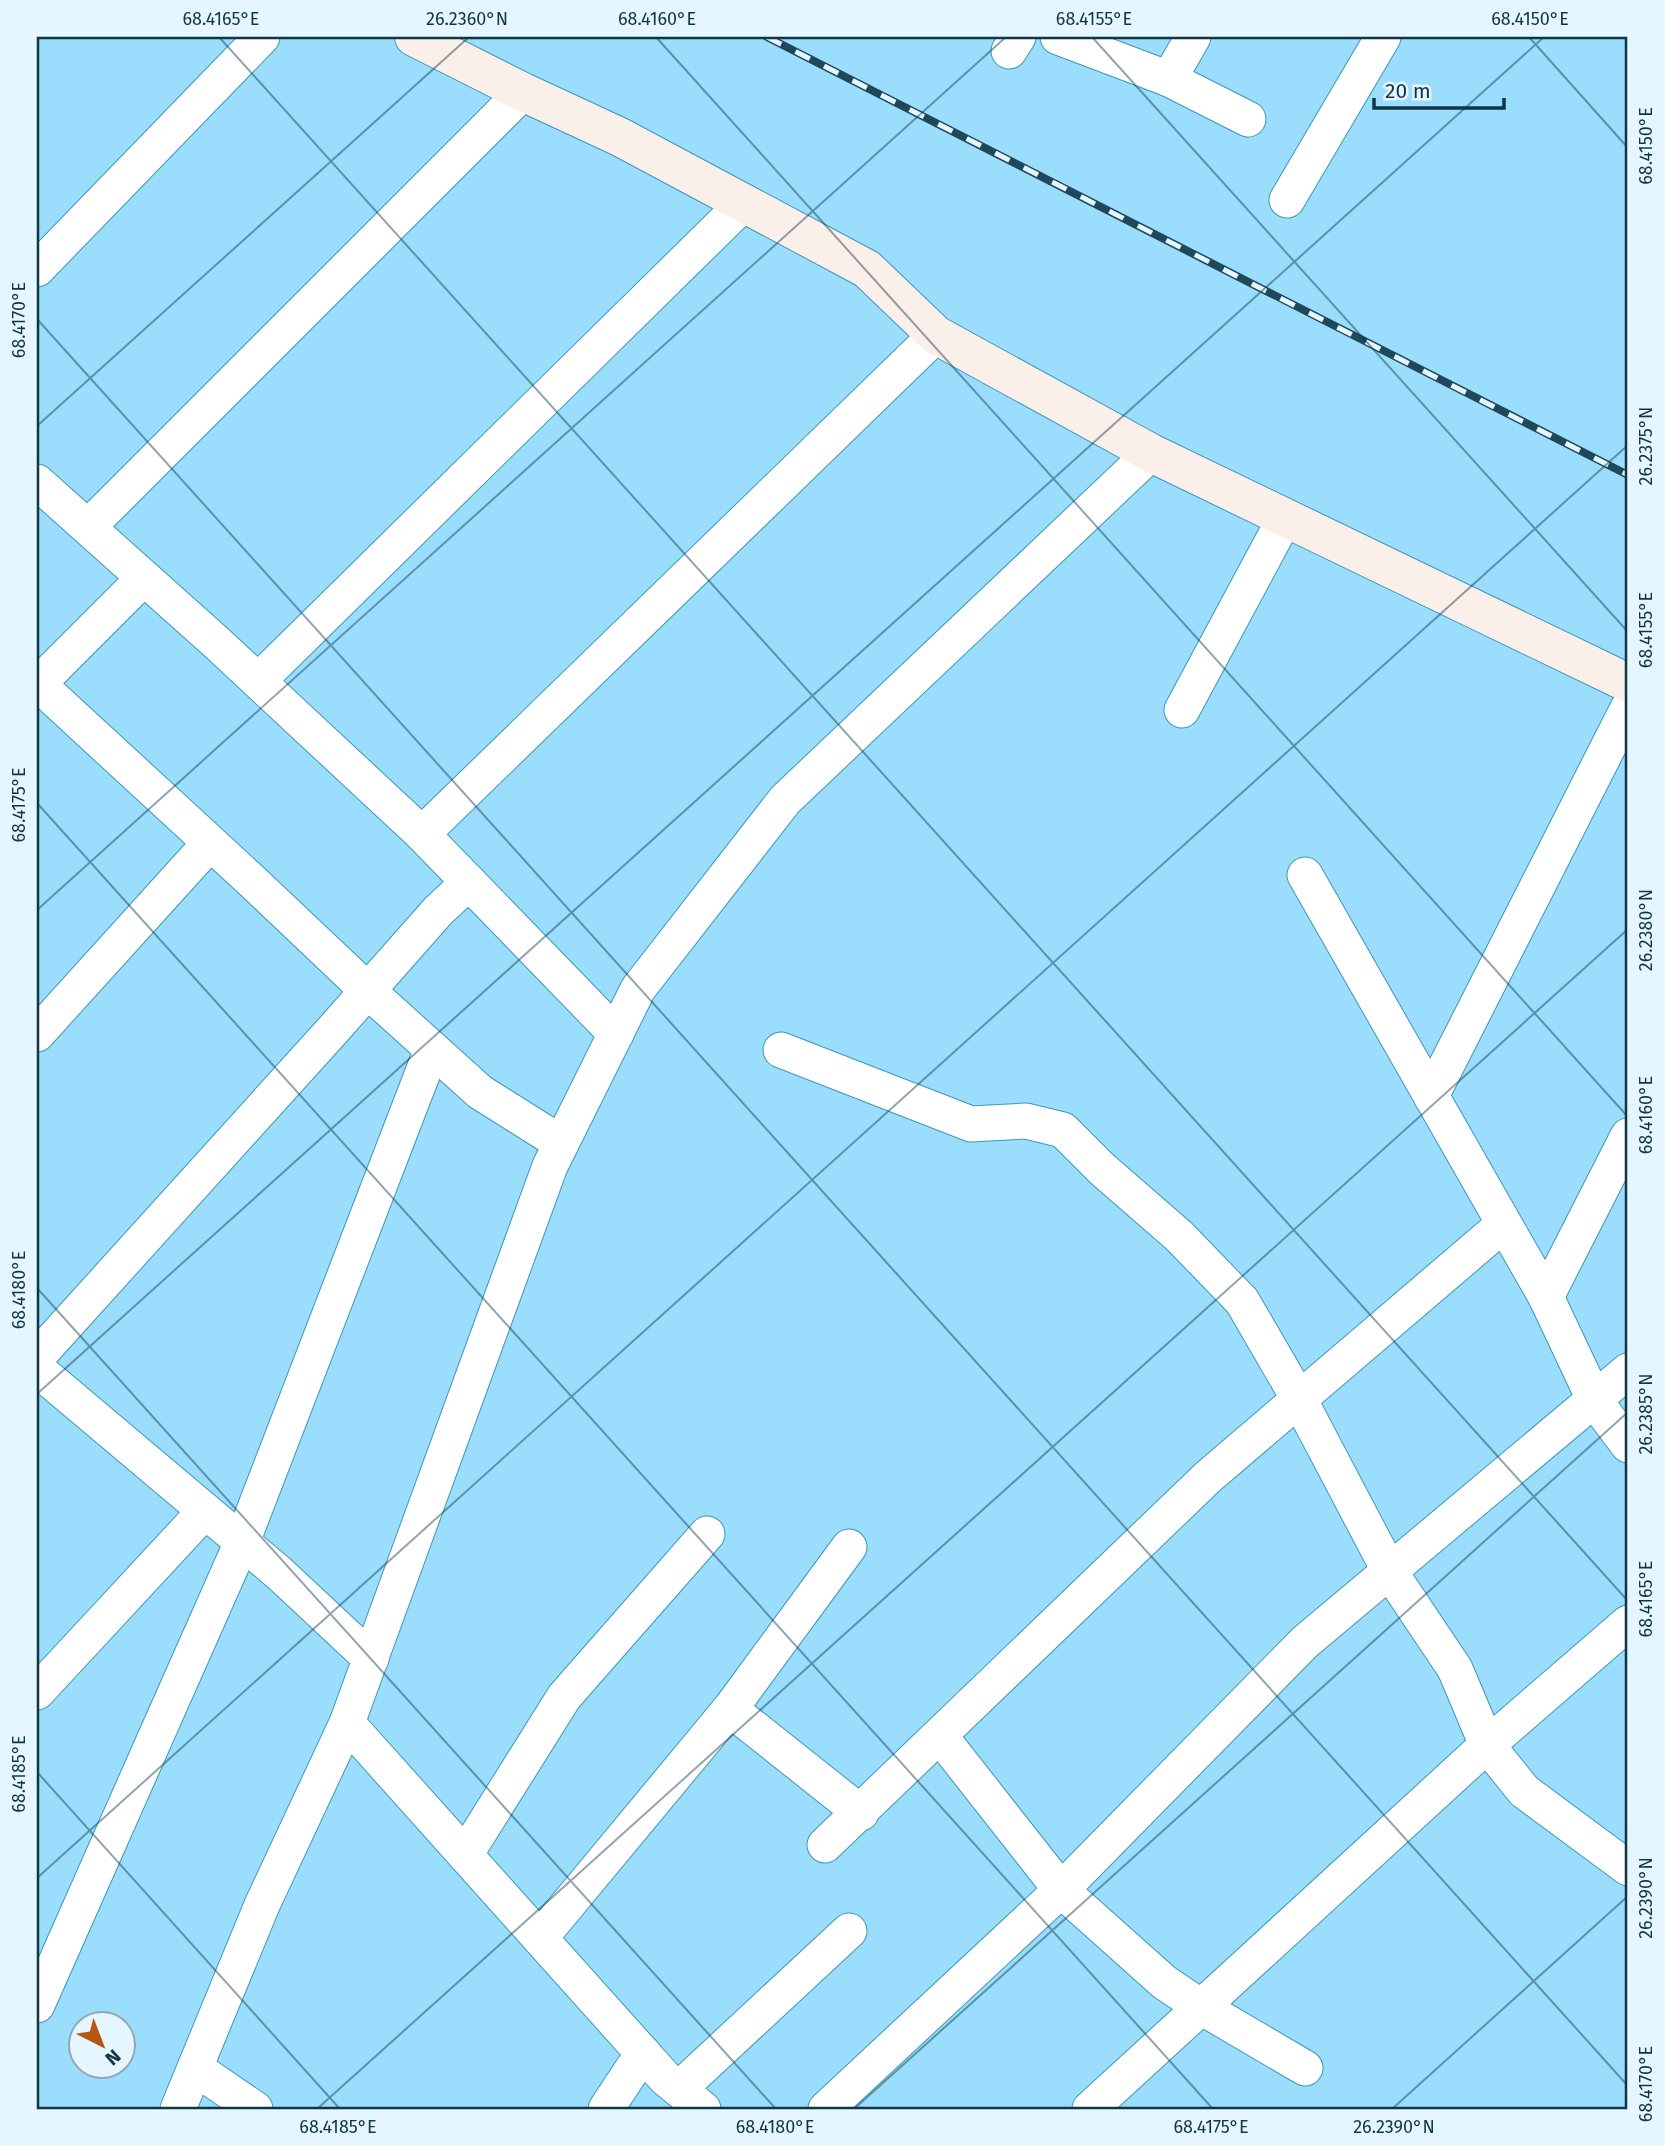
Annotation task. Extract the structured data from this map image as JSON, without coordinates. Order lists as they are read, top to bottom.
{
  "scale_bar": "20 m",
  "north": "bottom right",
  "coordinates": [
    "68.4165°E",
    "26.2360°N",
    "68.4160°E",
    "68.4155°E",
    "68.4150°E",
    "68.4170°E",
    "26.2375°N",
    "68.4175°E",
    "26.2380°N",
    "68.4180°E",
    "26.2385°N",
    "68.4185°E",
    "26.2390°N"
  ]
}
